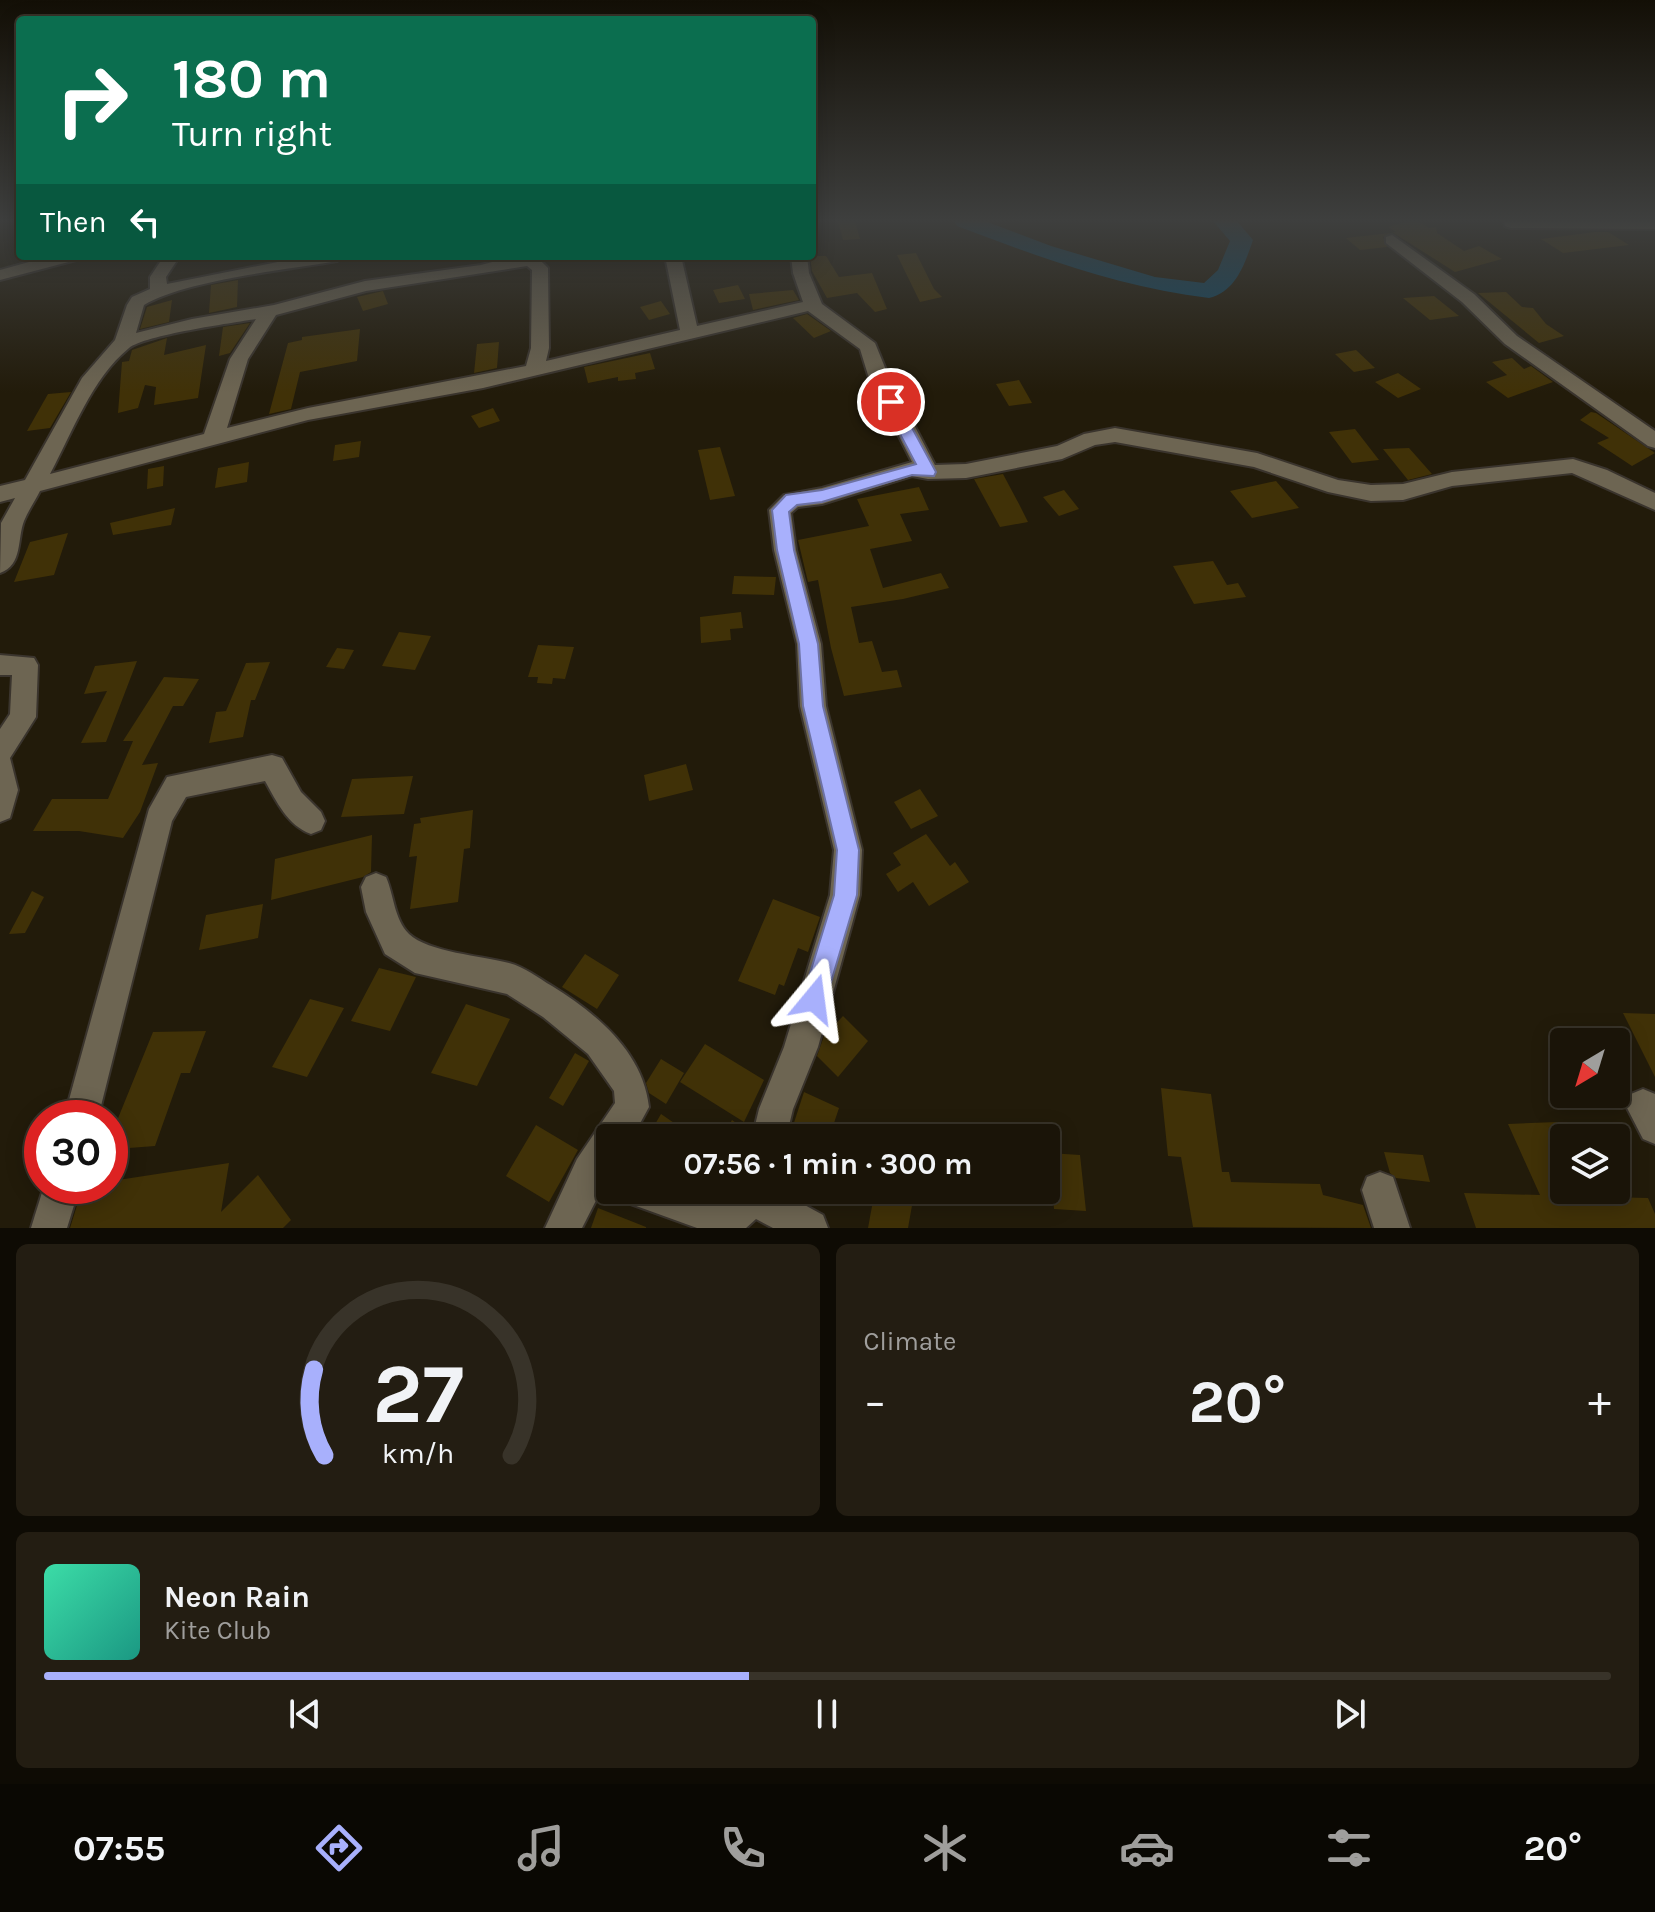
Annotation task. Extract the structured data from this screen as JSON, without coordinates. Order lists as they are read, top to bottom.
{
  "north": "bottom left",
  "page": {
    "turn": ["180 m", "Turn right"],
    "then": "Then",
    "limit": "30",
    "trip": "07:56 · 1 min · 300 m",
    "tile": "Climate",
    "heat": ["−", "20°", "+"],
    "song": ["Neon Rain", "Kite Club"],
    "tabs": ["07:55", "20°"],
    "gauge": ["27", "km/h"]
  }
}
